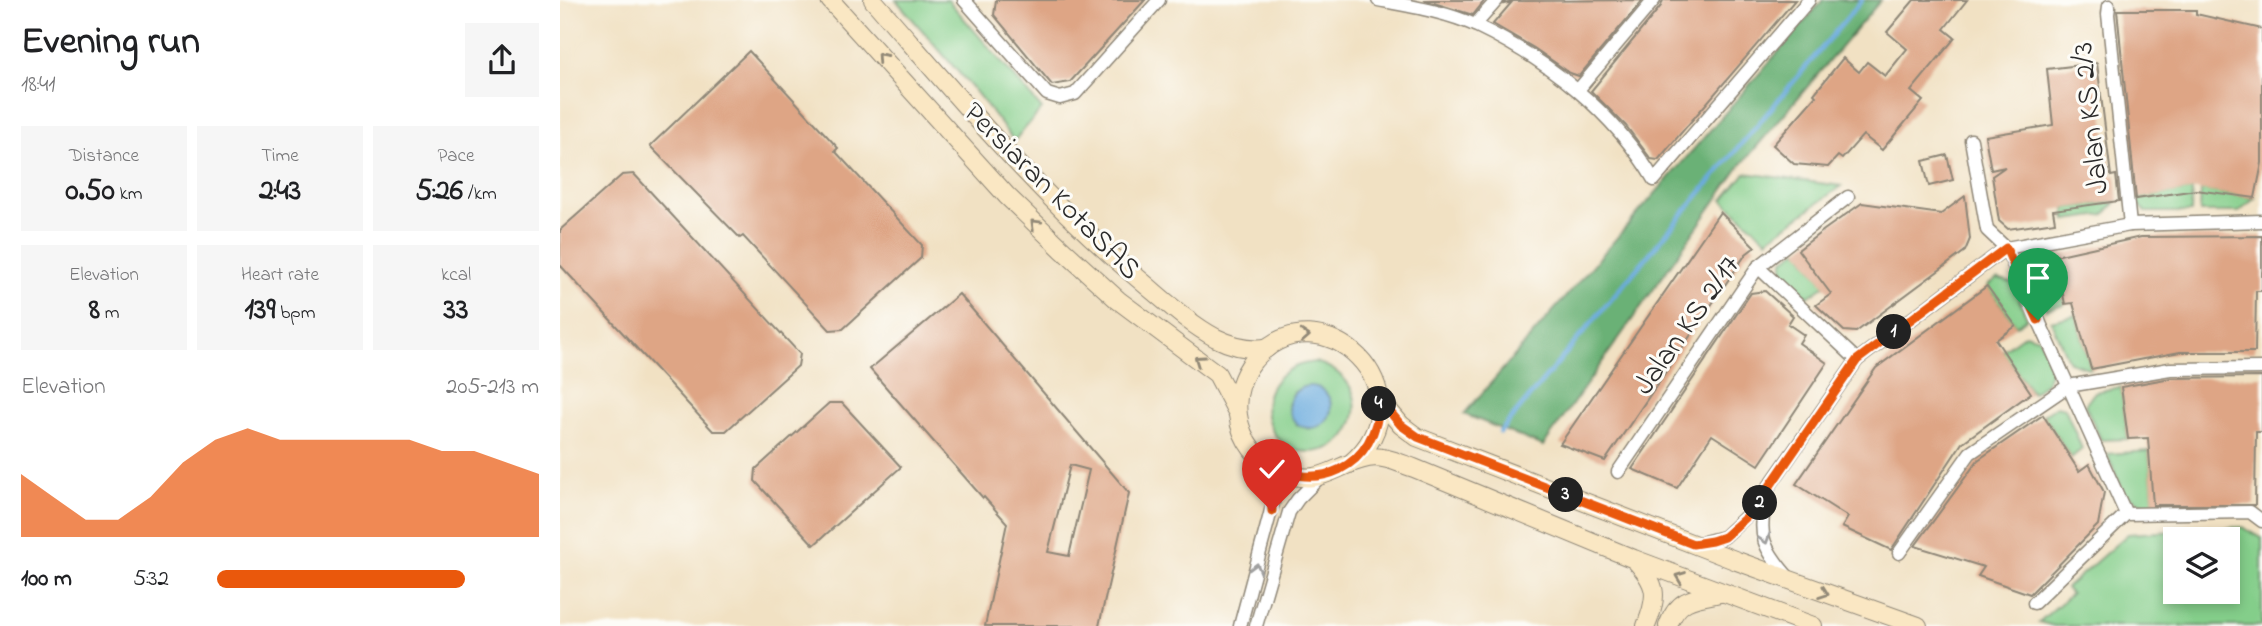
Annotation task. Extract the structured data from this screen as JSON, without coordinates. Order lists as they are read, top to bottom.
{
  "streets": {
    "main road": ["Persiaran KotaSAS"],
    "street": ["Jalan KS 2/3", "Jalan KS 2/17"]
  },
  "page": {
    "heading": ["Evening run", "18:41"],
    "stats": [
      ["Distance", "0.50 km"],
      ["Time", "2:43"],
      ["Pace", "5:26 /km"],
      ["Elevation", "8 m"],
      ["Heart rate", "139 bpm"],
      ["kcal", "33"]
    ],
    "pins": [
      "1",
      "4",
      "3",
      "2"
    ],
    "chart": ["Elevation", "205–213 m"],
    "list": [
      {
        "name": "100 m",
        "note": "5:32"
      }
    ]
  }
}
